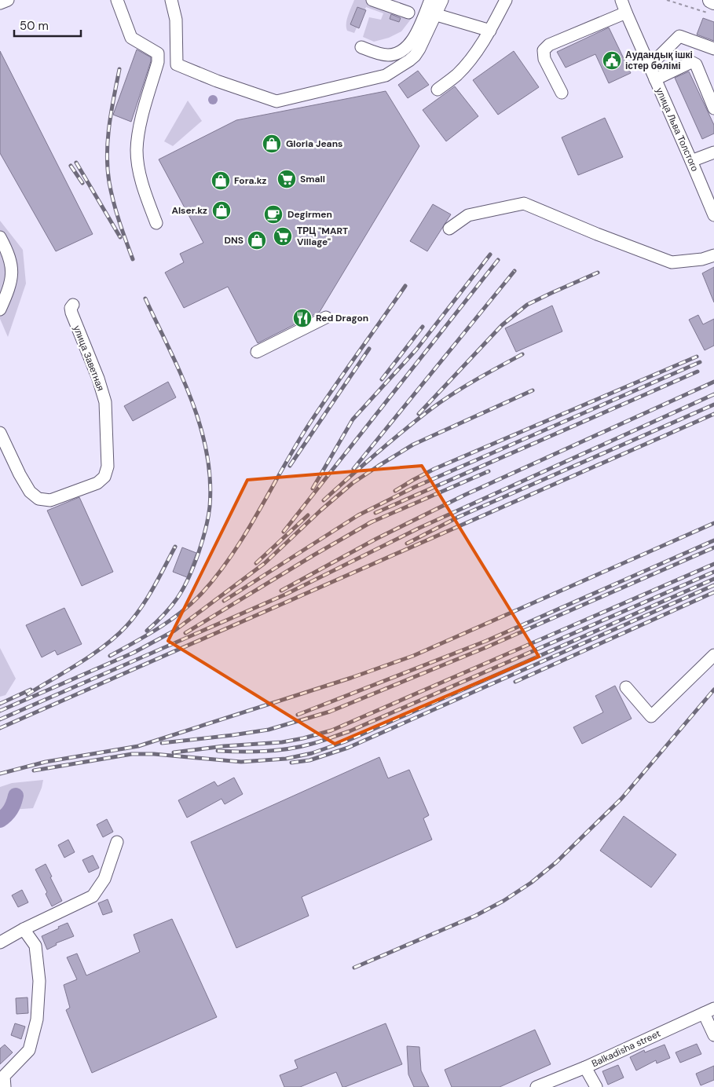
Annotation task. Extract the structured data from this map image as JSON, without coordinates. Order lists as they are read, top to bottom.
{
  "streets": {
    "street": ["улица Льва Толстого", "улица Заветная", "Balkadisha street"]
  },
  "places": {
    "public building": ["Аудандық ішкі істер бөлімі"],
    "shop": [
      "Gloria Jeans",
      "Fora.kz",
      "Alser.kz",
      "DNS"
    ],
    "supermarket": ["Small", "ТРЦ \"MART Village\""],
    "cafe": ["Degirmen"],
    "restaurant": ["Red Dragon"]
  },
  "scale_bar": "50 m"
}
